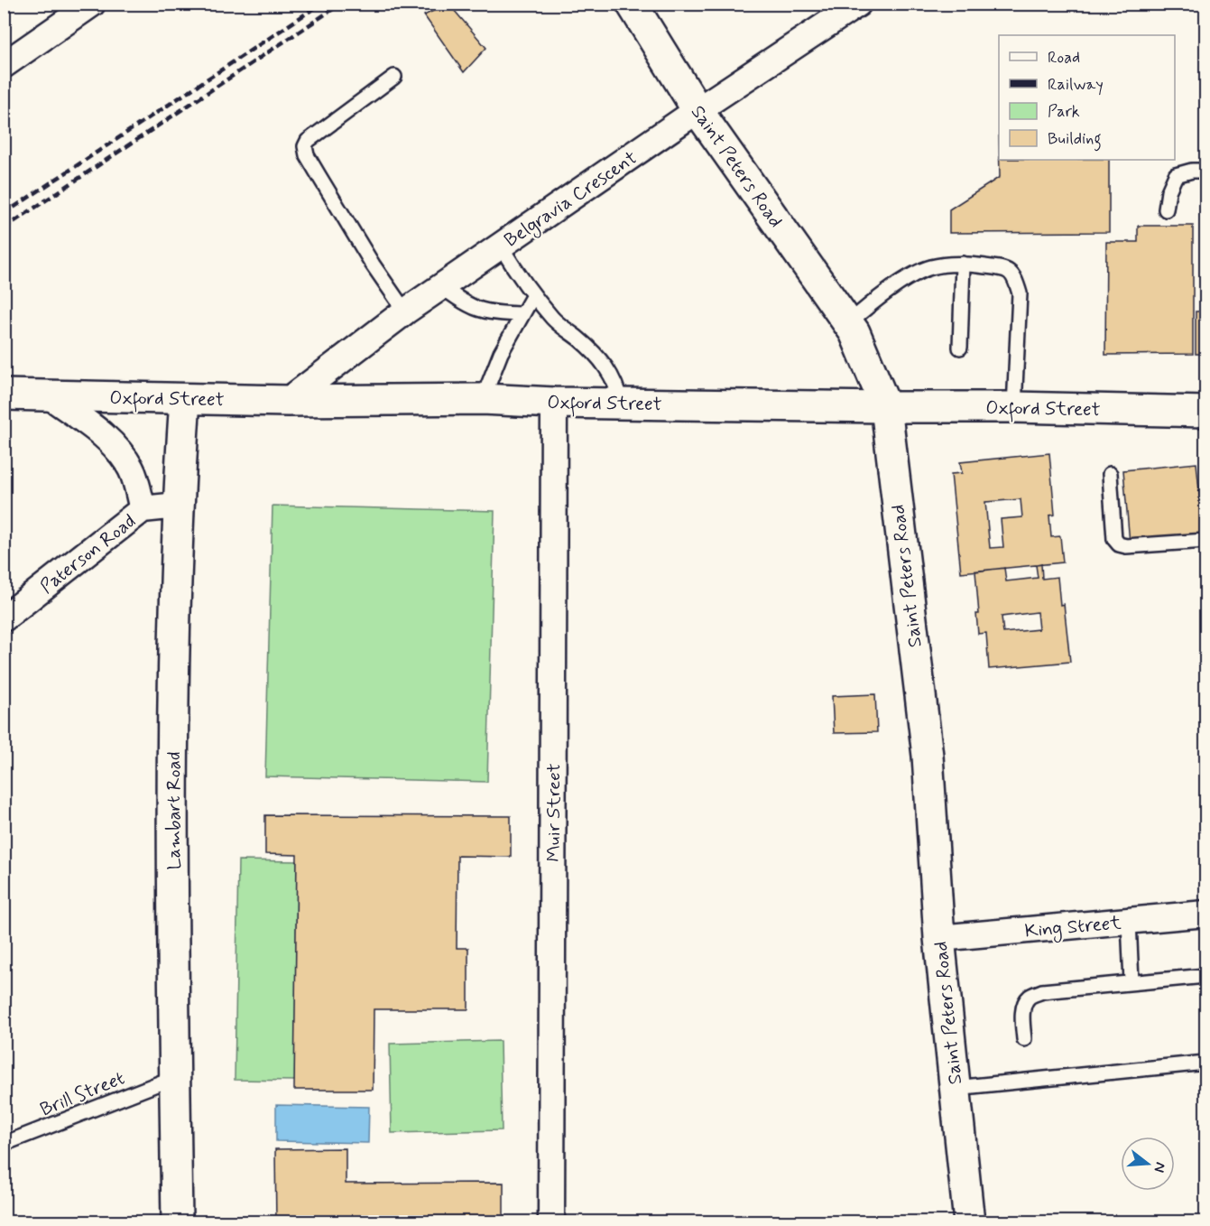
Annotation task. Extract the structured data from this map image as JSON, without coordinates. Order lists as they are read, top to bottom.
{
  "streets": {
    "street": [
      "Saint Peters Road",
      "Belgravia Crescent",
      "Oxford Street",
      "Paterson Road",
      "Lambart Road",
      "Muir Street",
      "King Street"
    ],
    "lane": ["Brill Street"]
  },
  "crossings": [
    ["Saint Peters Road", "Belgravia Crescent"],
    ["Saint Peters Road", "Oxford Street"],
    ["Saint Peters Road", "King Street"],
    ["Belgravia Crescent", "Oxford Street"],
    ["Oxford Street", "Lambart Road"],
    ["Oxford Street", "Muir Street"],
    ["Paterson Road", "Lambart Road"],
    ["Lambart Road", "Brill Street"]
  ],
  "legend": [
    "Road",
    "Railway",
    "Park",
    "Building"
  ],
  "north": "right"
}
